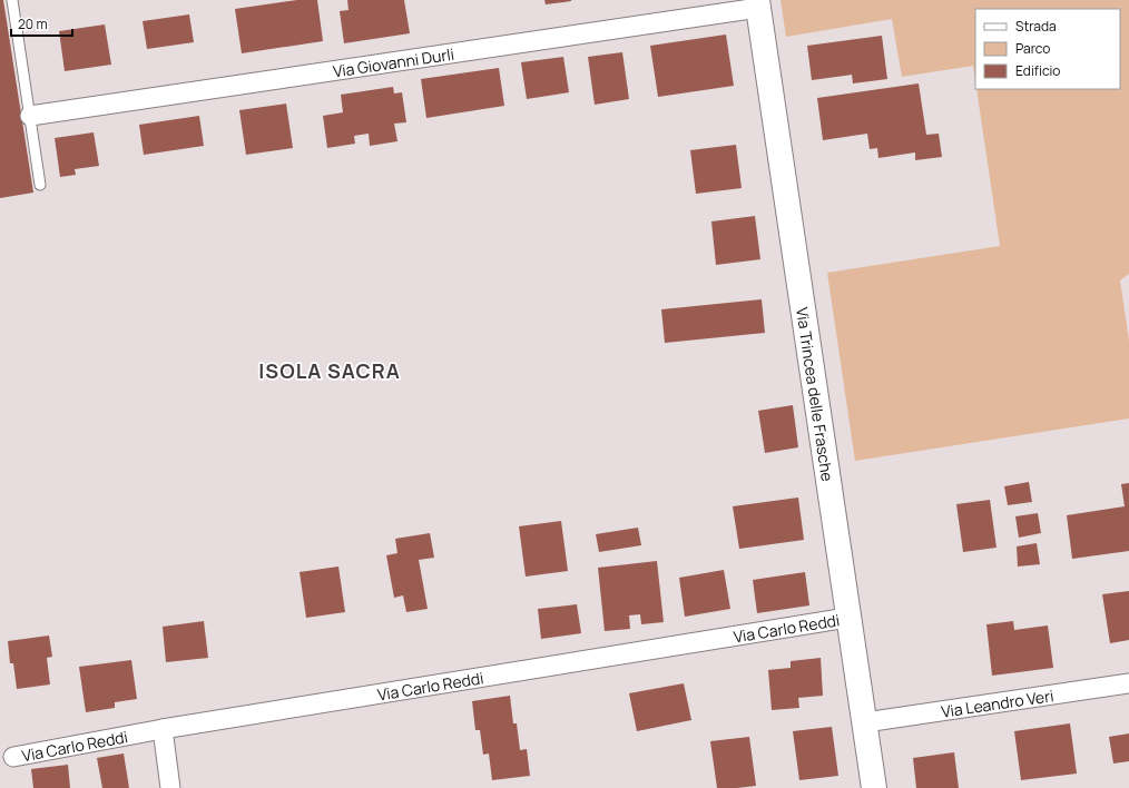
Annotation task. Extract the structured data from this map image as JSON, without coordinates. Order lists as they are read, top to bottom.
{
  "streets": {
    "street": [
      "Via Giovanni Durli",
      "Via Trincea delle Frasche",
      "Via Carlo Reddi",
      "Via Leandro Veri"
    ]
  },
  "crossings": [
    ["Via Giovanni Durli", "Via Trincea delle Frasche"],
    ["Via Trincea delle Frasche", "Via Carlo Reddi"],
    ["Via Trincea delle Frasche", "Via Leandro Veri"]
  ],
  "districts": ["ISOLA SACRA"],
  "legend": ["Strada", "Parco", "Edificio"],
  "scale_bar": "20 m"
}
